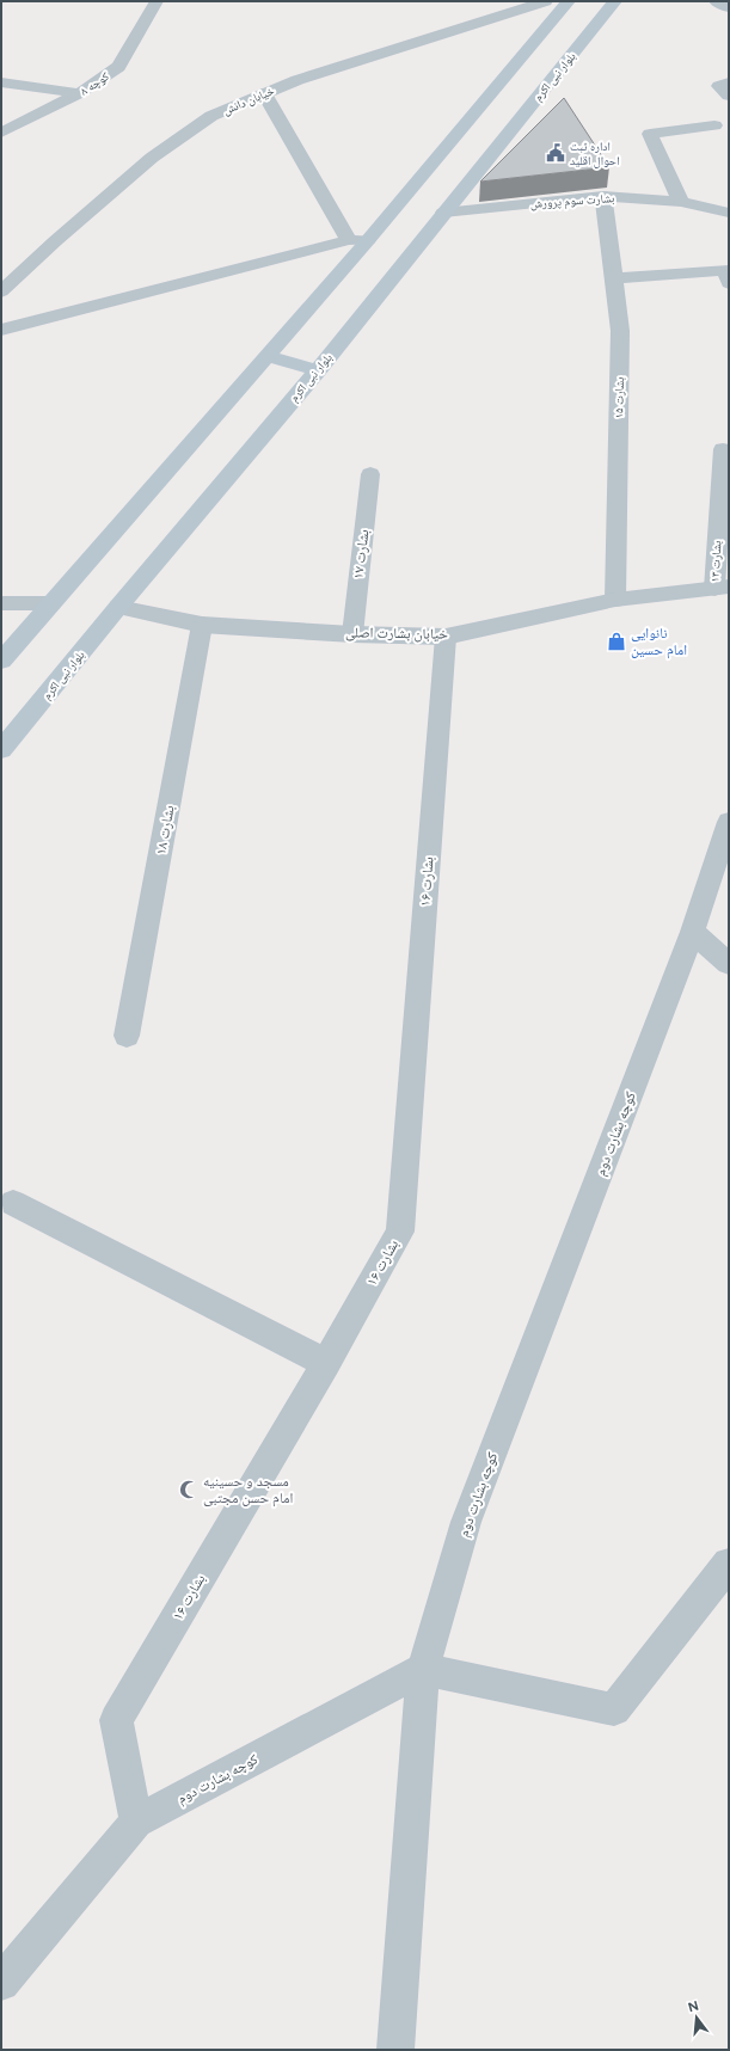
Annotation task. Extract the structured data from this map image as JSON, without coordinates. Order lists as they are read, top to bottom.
{
  "streets": {
    "main road": ["بلوار نبی اکرم"],
    "street": [
      "کوچه ۸",
      "خیابان دانش",
      "بشارت سوم پرورش",
      "بشارت ۱۵",
      "بشارت ۱۷",
      "بشارت ۱۳",
      "خیابان بشارت اصلی",
      "بشارت ۱۸",
      "بشارت ۱۶",
      "کوچه بشارت دوم"
    ]
  },
  "crossings": [
    ["بلوار نبی اکرم", "بشارت سوم پرورش"],
    ["بلوار نبی اکرم", "خیابان بشارت اصلی"],
    ["بشارت سوم پرورش", "بشارت ۱۵"],
    ["بشارت ۱۵", "خیابان بشارت اصلی"],
    ["بشارت ۱۷", "خیابان بشارت اصلی"],
    ["بشارت ۱۳", "خیابان بشارت اصلی"],
    ["خیابان بشارت اصلی", "بشارت ۱۸"],
    ["خیابان بشارت اصلی", "بشارت ۱۶"],
    ["بشارت ۱۶", "کوچه بشارت دوم"]
  ],
  "places": {
    "public building": ["اداره ثبت احوال اقلید"],
    "shop": ["نانوایی امام حسین"],
    "mosque": ["مسجد و حسینیه امام حسن مجتبی"]
  },
  "north": "top"
}
